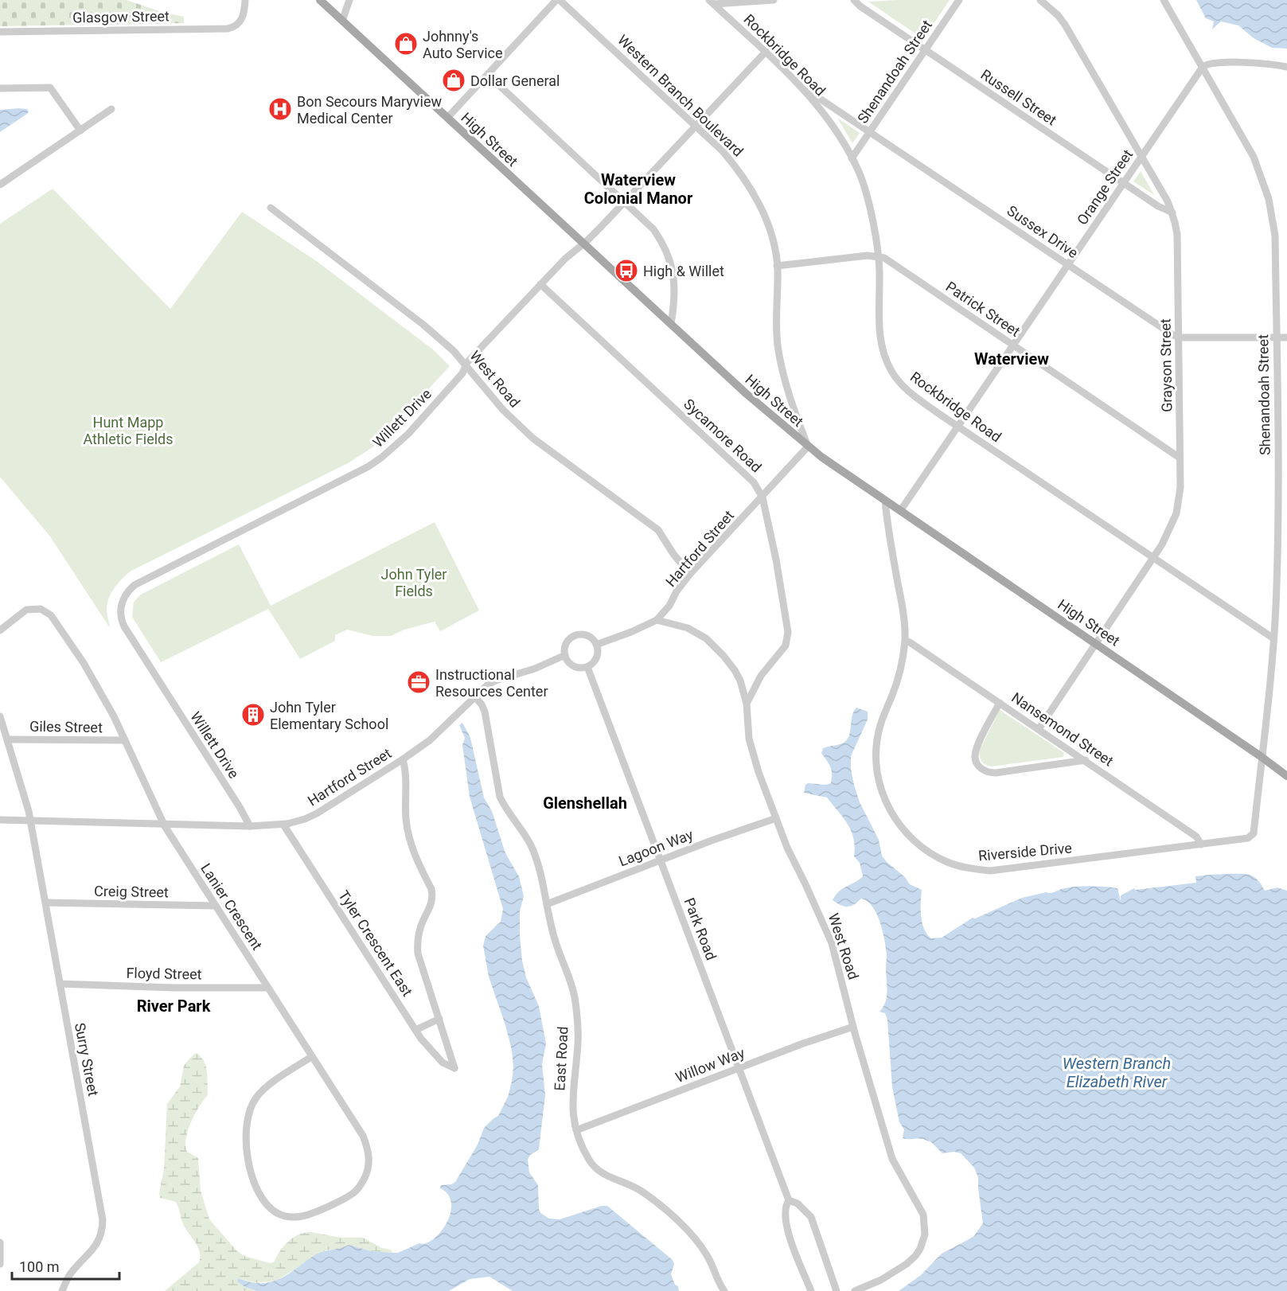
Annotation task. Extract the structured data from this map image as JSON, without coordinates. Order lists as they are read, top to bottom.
{
  "streets": {
    "main road": ["High Street"],
    "street": [
      "Glasgow Street",
      "Rockbridge Road",
      "Shenandoah Street",
      "Western Branch Boulevard",
      "Russell Street",
      "Orange Street",
      "Sussex Drive",
      "Patrick Street",
      "Grayson Street",
      "West Road",
      "Willett Drive",
      "Sycamore Road",
      "Hartford Street",
      "Giles Street",
      "Nansemond Street",
      "Lagoon Way",
      "Riverside Drive",
      "Creig Street",
      "Lanier Crescent",
      "Park Road",
      "Tyler Crescent East",
      "Floyd Street",
      "East Road",
      "Surry Street",
      "Willow Way"
    ]
  },
  "crossings": [
    ["Rockbridge Road", "Shenandoah Street"],
    ["Rockbridge Road", "Orange Street"],
    ["Rockbridge Road", "Sussex Drive"],
    ["Rockbridge Road", "Patrick Street"],
    ["Rockbridge Road", "Grayson Street"],
    ["Rockbridge Road", "Willett Drive"],
    ["Shenandoah Street", "Russell Street"],
    ["Shenandoah Street", "High Street"],
    ["Shenandoah Street", "Orange Street"],
    ["Shenandoah Street", "Sussex Drive"],
    ["Shenandoah Street", "Riverside Drive"],
    ["Western Branch Boulevard", "High Street"],
    ["Western Branch Boulevard", "Willett Drive"],
    ["Western Branch Boulevard", "Hartford Street"],
    ["Russell Street", "Orange Street"],
    ["Russell Street", "Grayson Street"],
    ["High Street", "Orange Street"],
    ["High Street", "Grayson Street"],
    ["High Street", "Willett Drive"],
    ["High Street", "Hartford Street"],
    ["High Street", "Riverside Drive"],
    ["Orange Street", "Sussex Drive"],
    ["Orange Street", "Patrick Street"],
    ["Orange Street", "Grayson Street"],
    ["Sussex Drive", "Grayson Street"],
    ["Patrick Street", "Grayson Street"],
    ["Grayson Street", "Nansemond Street"],
    ["West Road", "Willett Drive"],
    ["West Road", "Sycamore Road"],
    ["West Road", "Hartford Street"],
    ["West Road", "Lagoon Way"],
    ["West Road", "Willow Way"],
    ["Willett Drive", "Sycamore Road"],
    ["Willett Drive", "Hartford Street"],
    ["Sycamore Road", "Hartford Street"],
    ["Hartford Street", "Lanier Crescent"],
    ["Hartford Street", "Park Road"],
    ["Hartford Street", "Tyler Crescent East"],
    ["Hartford Street", "East Road"],
    ["Hartford Street", "Surry Street"],
    ["Giles Street", "Lanier Crescent"],
    ["Nansemond Street", "Riverside Drive"],
    ["Lagoon Way", "Park Road"],
    ["Lagoon Way", "East Road"],
    ["Creig Street", "Lanier Crescent"],
    ["Creig Street", "Surry Street"],
    ["Lanier Crescent", "Floyd Street"],
    ["Park Road", "Willow Way"],
    ["Floyd Street", "Surry Street"],
    ["East Road", "Willow Way"]
  ],
  "districts": [
    "Waterview Colonial Manor",
    "Waterview",
    "Glenshellah",
    "River Park"
  ],
  "water": ["Western Branch Elizabeth River"],
  "parks": ["Hunt Mapp Athletic Fields", "John Tyler Fields"],
  "places": {
    "shop": ["Johnny's Auto Service", "Dollar General"],
    "hospital": ["Bon Secours Maryview Medical Center"],
    "bus stop": ["High & Willet"],
    "office": ["Instructional Resources Center"],
    "building": ["John Tyler Elementary School"]
  },
  "scale_bar": "100 m"
}
